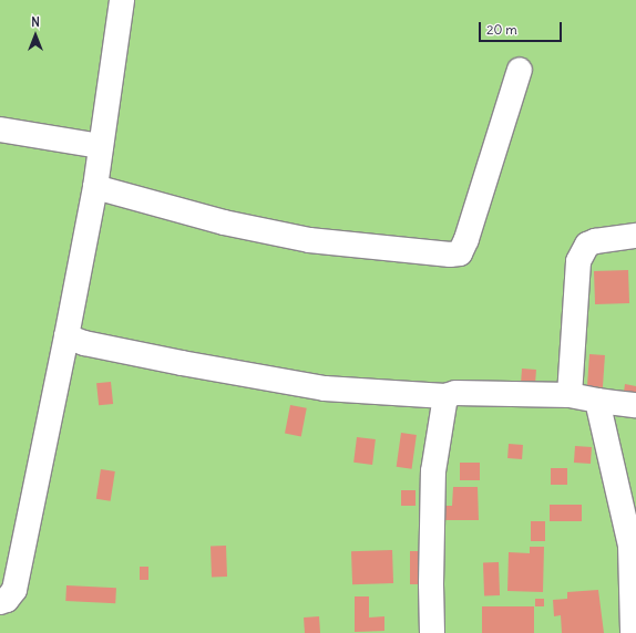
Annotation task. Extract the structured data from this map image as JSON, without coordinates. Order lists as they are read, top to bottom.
{
  "scale_bar": "20 m",
  "north": "top"
}
